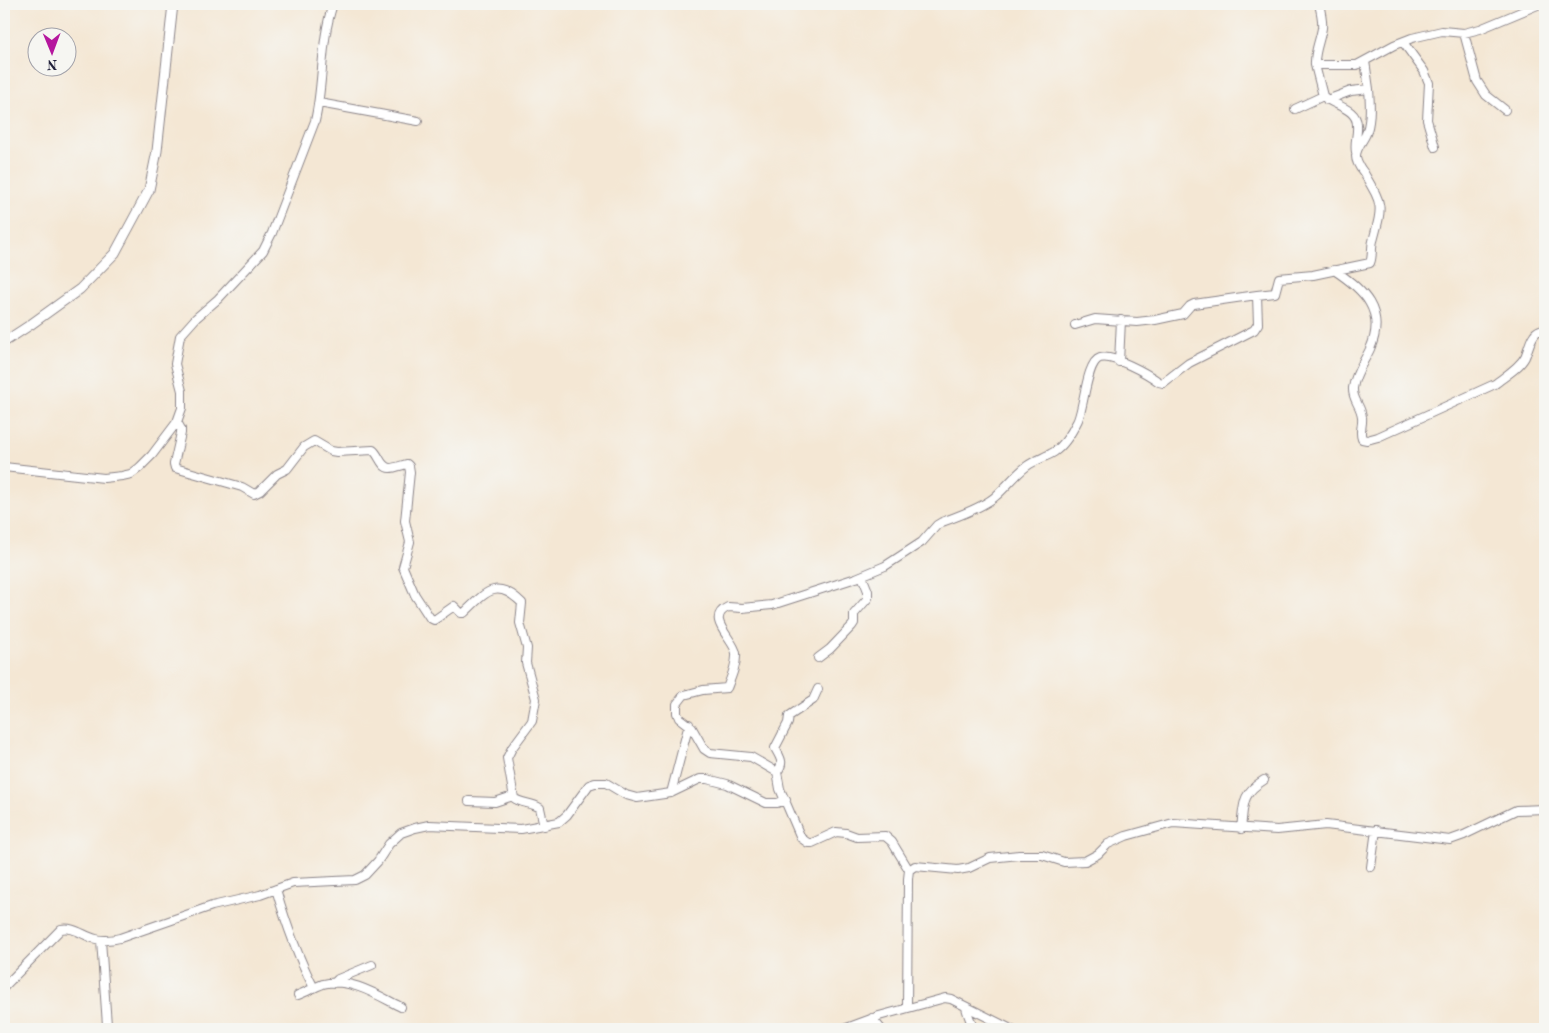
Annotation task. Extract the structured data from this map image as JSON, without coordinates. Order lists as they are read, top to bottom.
{
  "north": "bottom"
}
